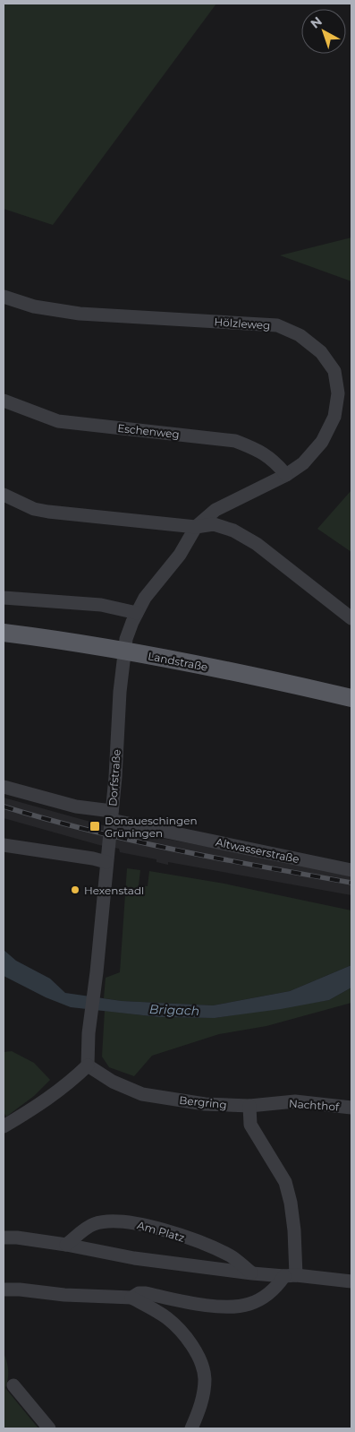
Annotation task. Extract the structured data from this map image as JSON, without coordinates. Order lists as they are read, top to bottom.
{
  "streets": {
    "main road": ["Landstraße"],
    "street": [
      "Hölzleweg",
      "Eschenweg",
      "Dorfstraße",
      "Altwasserstraße",
      "Bergring",
      "Nachthof",
      "Am Platz"
    ]
  },
  "crossings": [
    ["Hölzleweg", "Eschenweg"],
    ["Hölzleweg", "Landstraße"],
    ["Hölzleweg", "Dorfstraße"],
    ["Landstraße", "Dorfstraße"],
    ["Dorfstraße", "Altwasserstraße"],
    ["Dorfstraße", "Bergring"],
    ["Bergring", "Nachthof"]
  ],
  "water": ["Brigach"],
  "places": {
    "transit": ["Donaueschingen Grüningen"],
    "other": ["Hexenstadl"]
  },
  "north": "top left"
}
